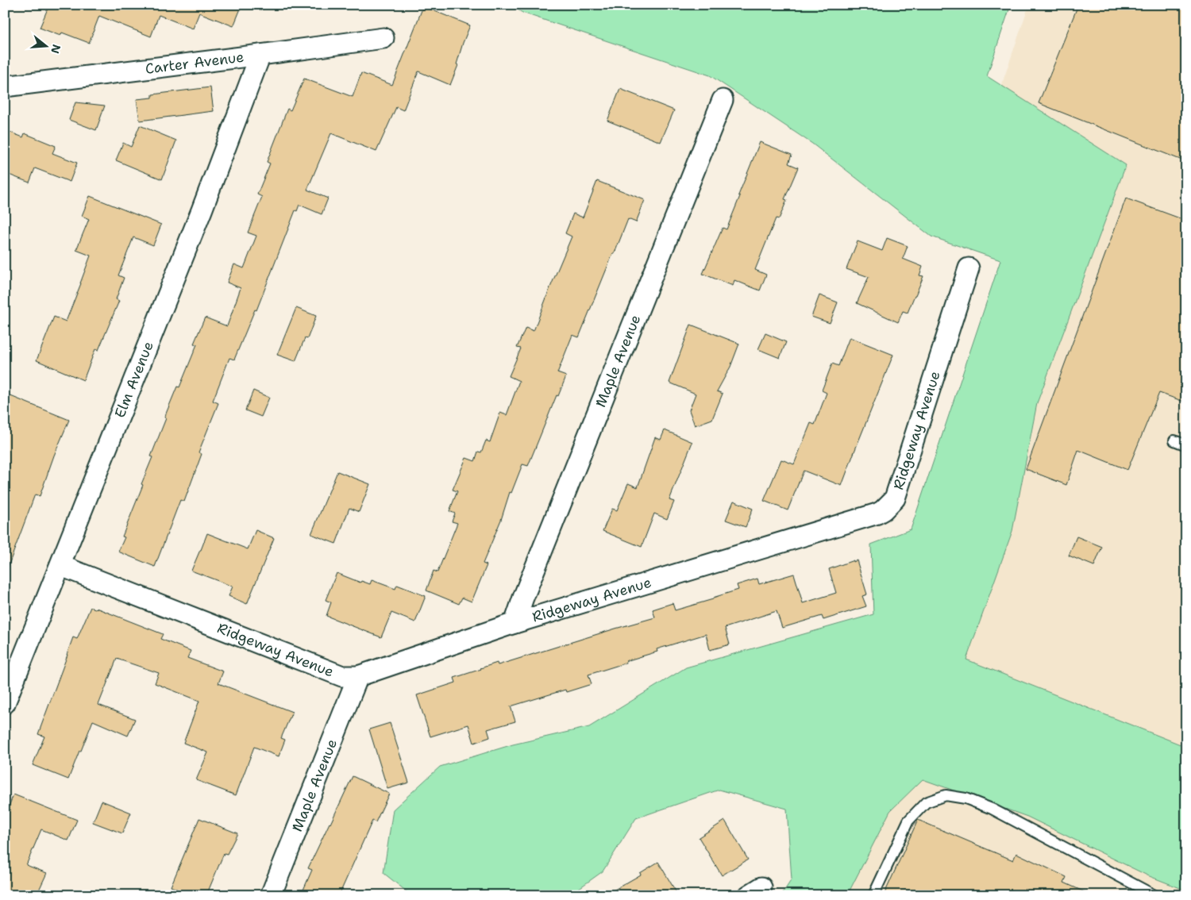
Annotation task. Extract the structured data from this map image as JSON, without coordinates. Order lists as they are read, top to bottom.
{
  "streets": {
    "street": [
      "Carter Avenue",
      "Maple Avenue",
      "Elm Avenue",
      "Ridgeway Avenue"
    ]
  },
  "crossings": [
    ["Carter Avenue", "Elm Avenue"],
    ["Maple Avenue", "Ridgeway Avenue"],
    ["Elm Avenue", "Ridgeway Avenue"]
  ],
  "north": "right"
}
